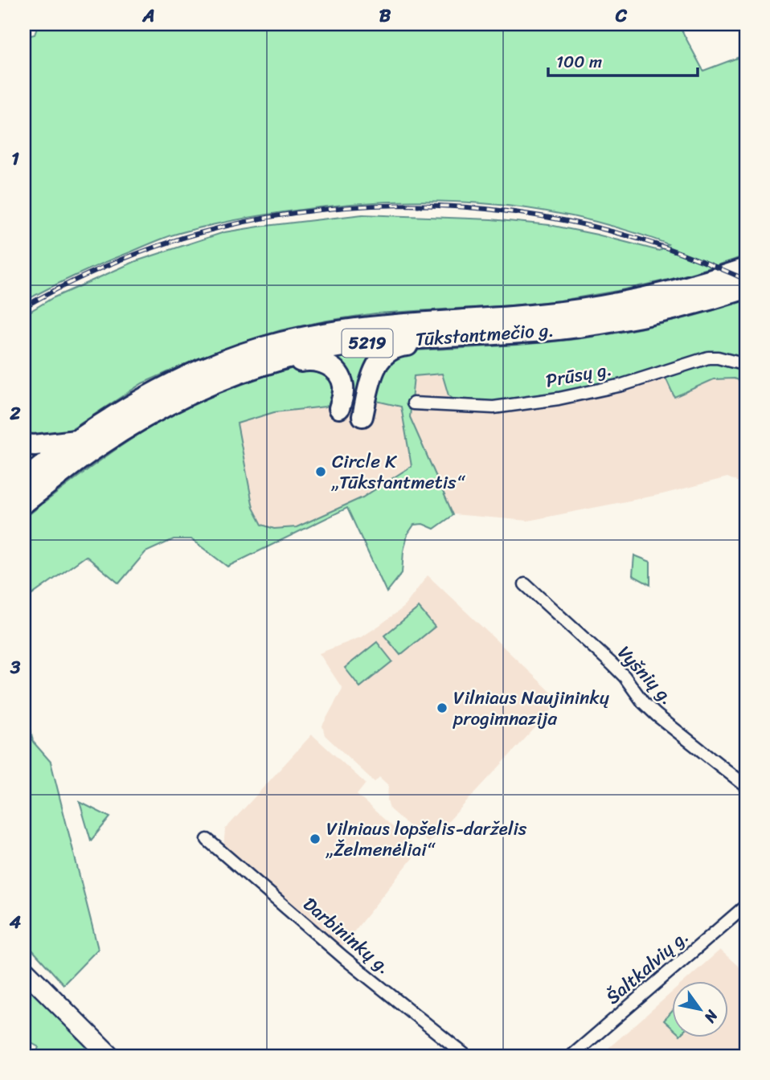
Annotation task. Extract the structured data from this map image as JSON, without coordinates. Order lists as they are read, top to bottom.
{
  "streets": {
    "highway": ["Tūkstantmečio g.", "5219"],
    "street": [
      "Prūsų g.",
      "Vyšnių g.",
      "Darbininkų g.",
      "Šaltkalvių g."
    ]
  },
  "crossings": [
    ["Tūkstantmečio g.", "5219"]
  ],
  "places": ["Circle K „Tūkstantmetis“", "Vilniaus Naujininkų progimnazija", "Vilniaus lopšelis-darželis „Želmenėliai“"],
  "scale_bar": "100 m",
  "north": "bottom right",
  "grid": {
    "columns": ["A", "B", "C"],
    "rows": [
      "1",
      "2",
      "3",
      "4"
    ]
  }
}
